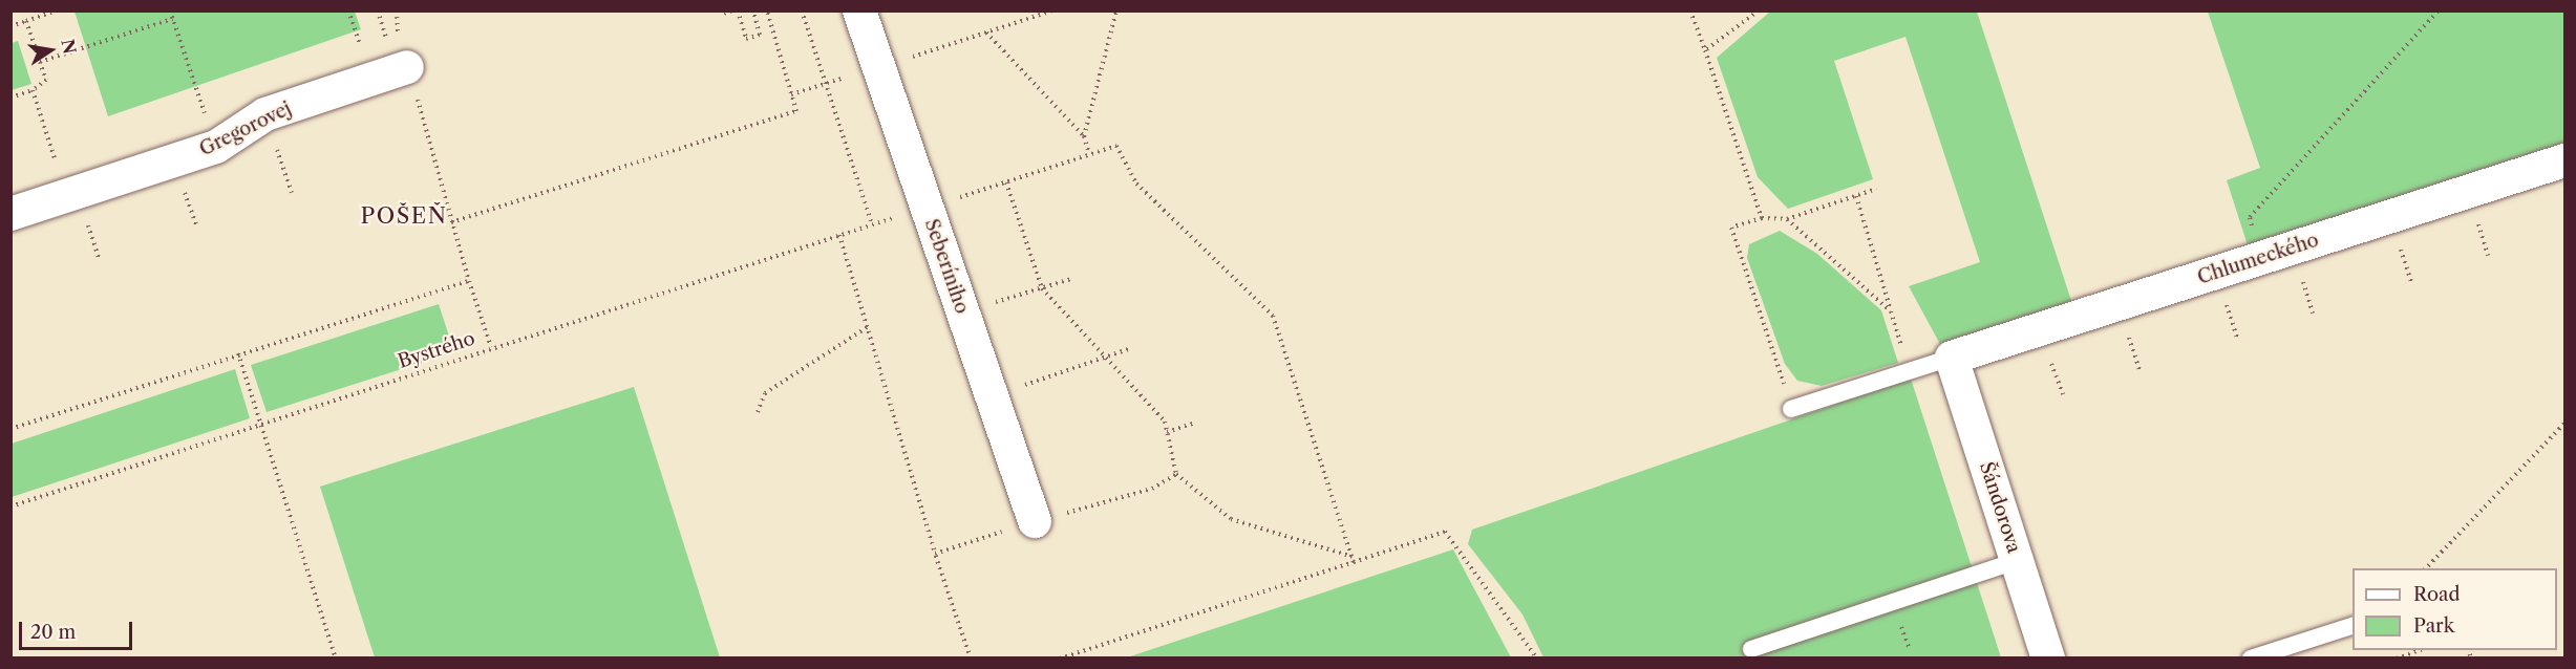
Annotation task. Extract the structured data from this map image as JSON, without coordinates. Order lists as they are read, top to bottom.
{
  "streets": {
    "street": [
      "Gregorovej",
      "Chlumeckého",
      "Seberíniho",
      "Šándorova"
    ],
    "path": ["Bystrého"]
  },
  "crossings": [
    ["Gregorovej", "Bystrého"],
    ["Chlumeckého", "Šándorova"]
  ],
  "districts": ["POŠEŇ"],
  "legend": ["Road", "Park"],
  "scale_bar": "20 m",
  "north": "right"
}
